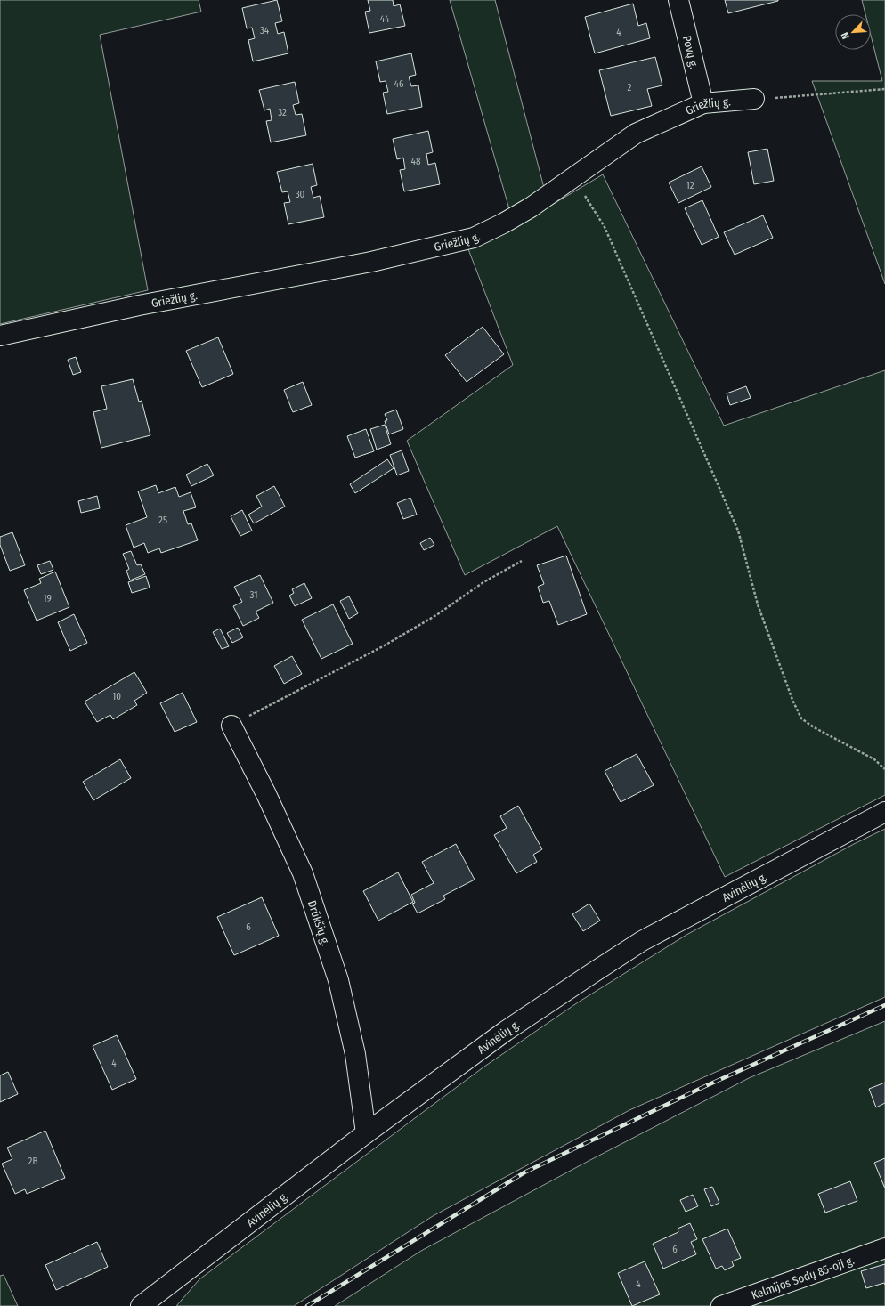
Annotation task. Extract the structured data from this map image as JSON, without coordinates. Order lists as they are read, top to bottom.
{
  "streets": {
    "street": [
      "Povų g.",
      "Griežlių g.",
      "Avinėlių g.",
      "Drūkšių g.",
      "Kelmijos Sodų 85-oji g."
    ]
  },
  "crossings": [
    ["Povų g.", "Griežlių g."],
    ["Avinėlių g.", "Drūkšių g."]
  ],
  "house_numbers": [
    "44",
    "34",
    "4",
    "46",
    "2",
    "32",
    "48",
    "12",
    "30",
    "25",
    "31",
    "19",
    "10",
    "6",
    "4",
    "2B",
    "6",
    "4"
  ],
  "north": "bottom left"
}
